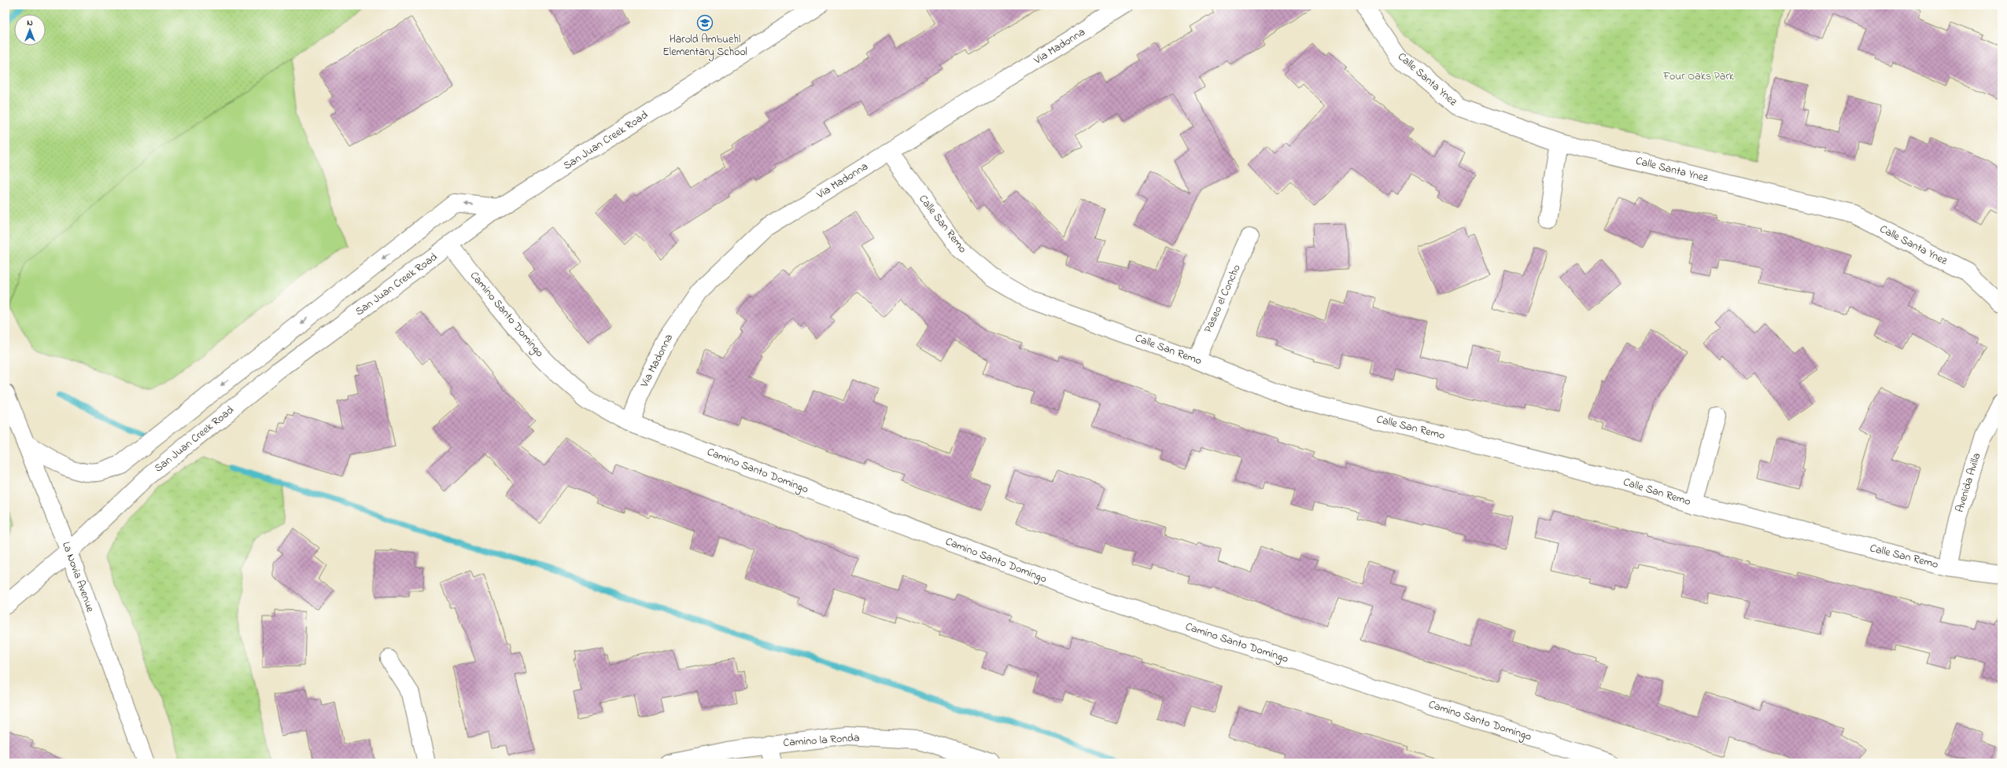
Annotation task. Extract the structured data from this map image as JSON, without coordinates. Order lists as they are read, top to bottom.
{
  "streets": {
    "street": [
      "Via Madonna",
      "Calle Santa Ynez",
      "San Juan Creek Road",
      "Calle San Remo",
      "Paseo el Concho",
      "Camino Santo Domingo",
      "Avenida Avilla",
      "La Novia Avenue",
      "Camino la Ronda"
    ]
  },
  "crossings": [
    ["Via Madonna", "Calle San Remo"],
    ["Via Madonna", "Camino Santo Domingo"],
    ["San Juan Creek Road", "Camino Santo Domingo"],
    ["San Juan Creek Road", "La Novia Avenue"],
    ["Calle San Remo", "Paseo el Concho"],
    ["Calle San Remo", "Avenida Avilla"]
  ],
  "parks": ["Four Oaks Park"],
  "places": {
    "school or university": ["Harold Ambuehl Elementary School"]
  },
  "north": "top"
}
